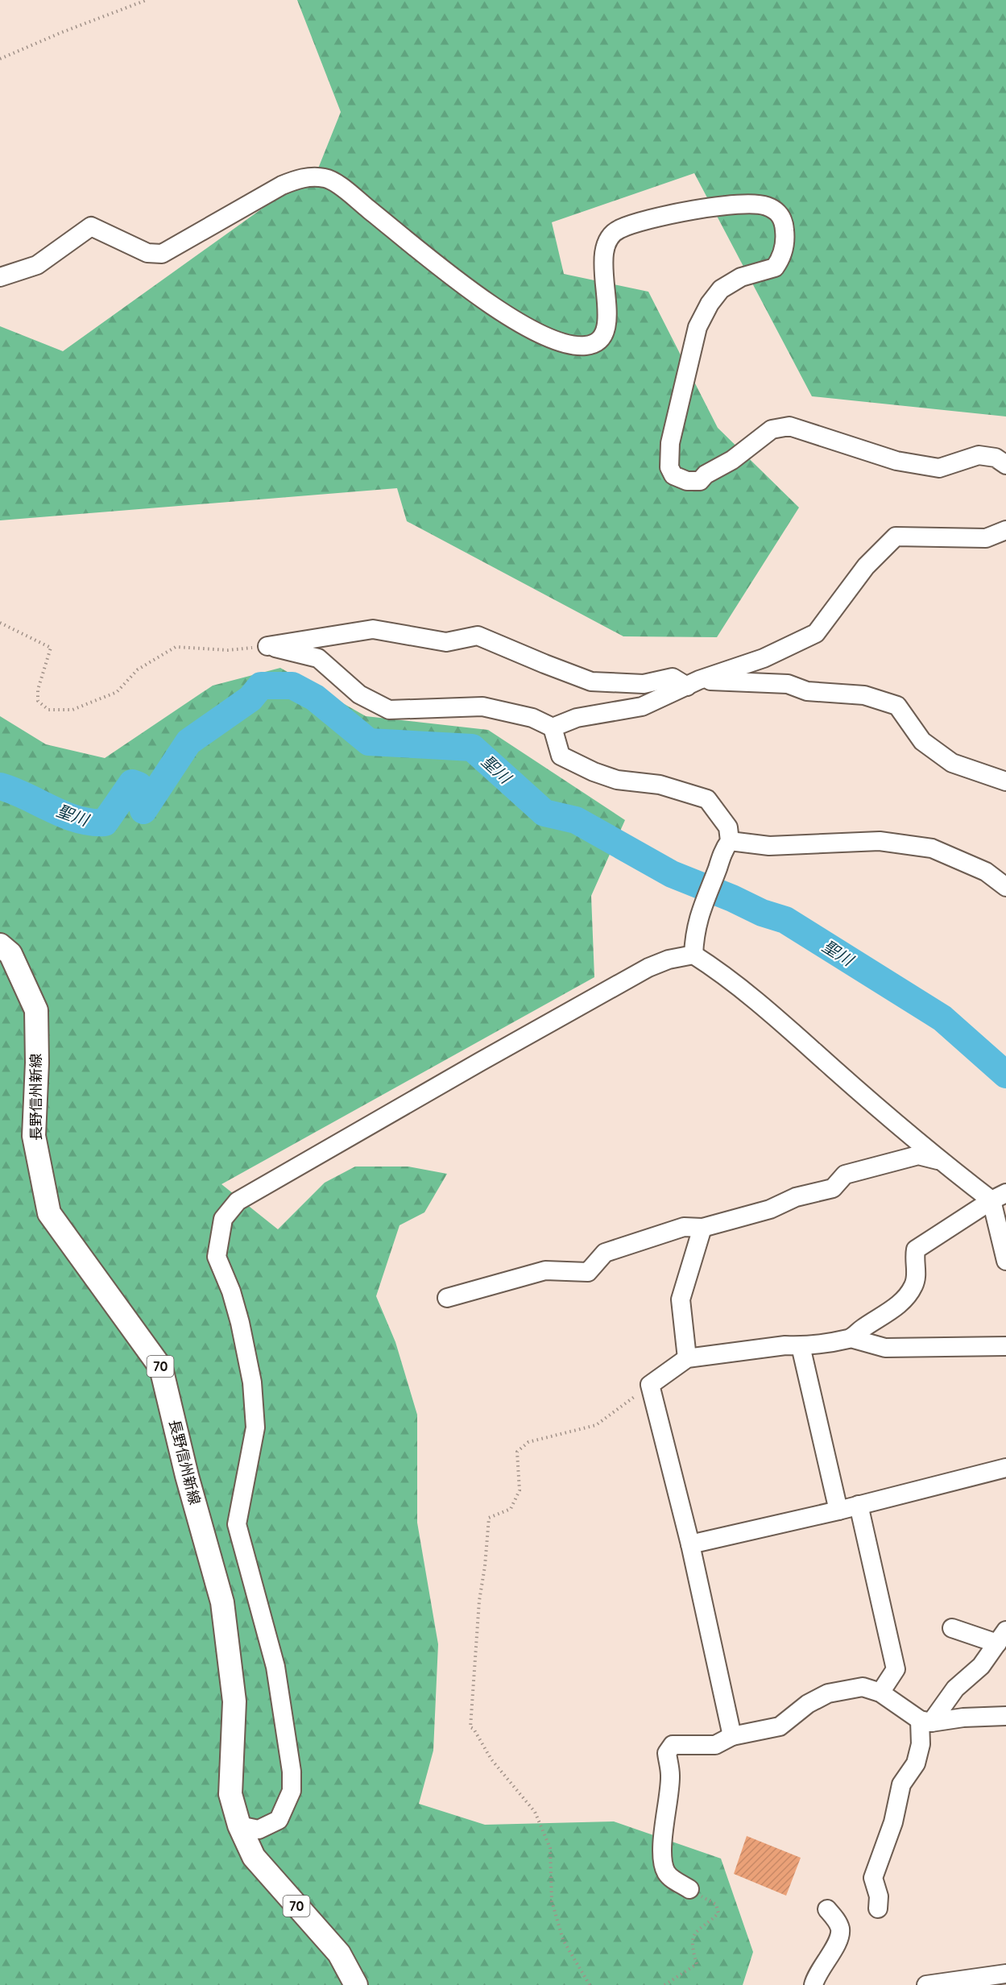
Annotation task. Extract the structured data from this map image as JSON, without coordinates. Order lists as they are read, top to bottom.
{
  "streets": {
    "main road": ["長野信州新線", "70"]
  },
  "water": ["聖川"]
}
